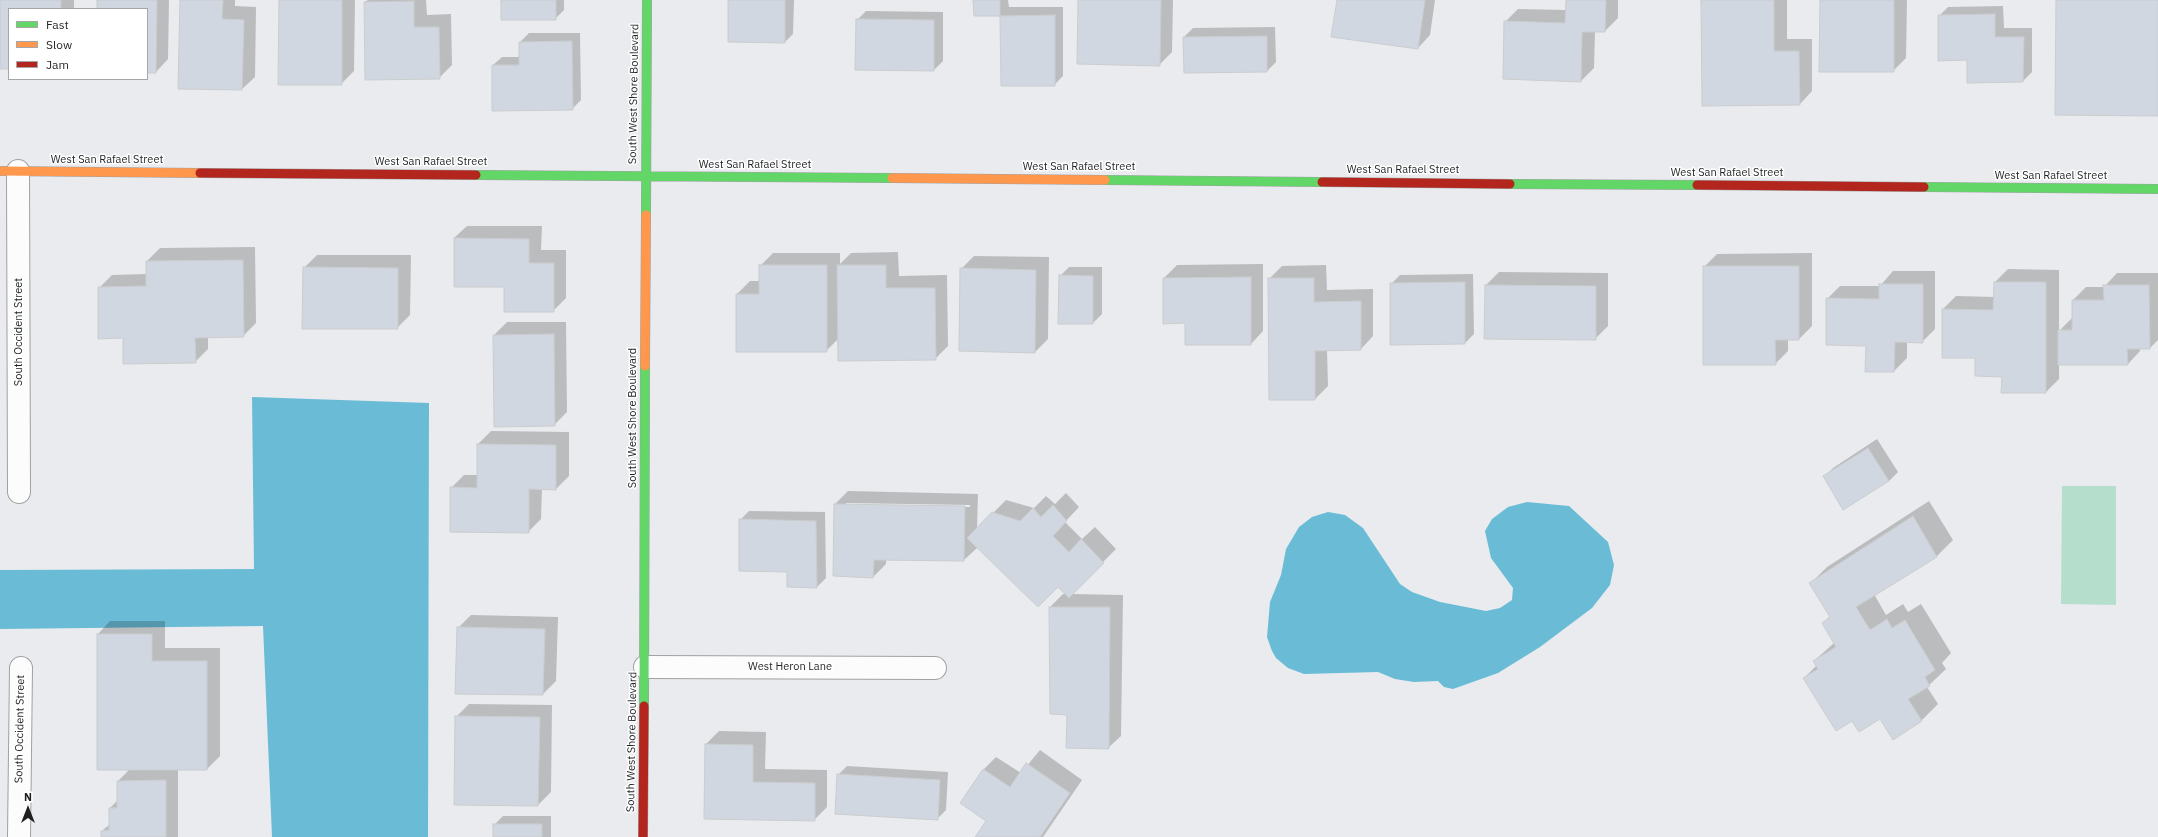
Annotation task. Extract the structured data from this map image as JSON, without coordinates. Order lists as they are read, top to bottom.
{
  "streets": {
    "street": [
      "South West Shore Boulevard",
      "West San Rafael Street",
      "South Occident Street",
      "West Heron Lane"
    ]
  },
  "crossings": [
    ["South West Shore Boulevard", "West San Rafael Street"],
    ["South West Shore Boulevard", "West Heron Lane"],
    ["West San Rafael Street", "South Occident Street"]
  ],
  "legend": ["Fast", "Slow", "Jam"],
  "north": "top"
}
